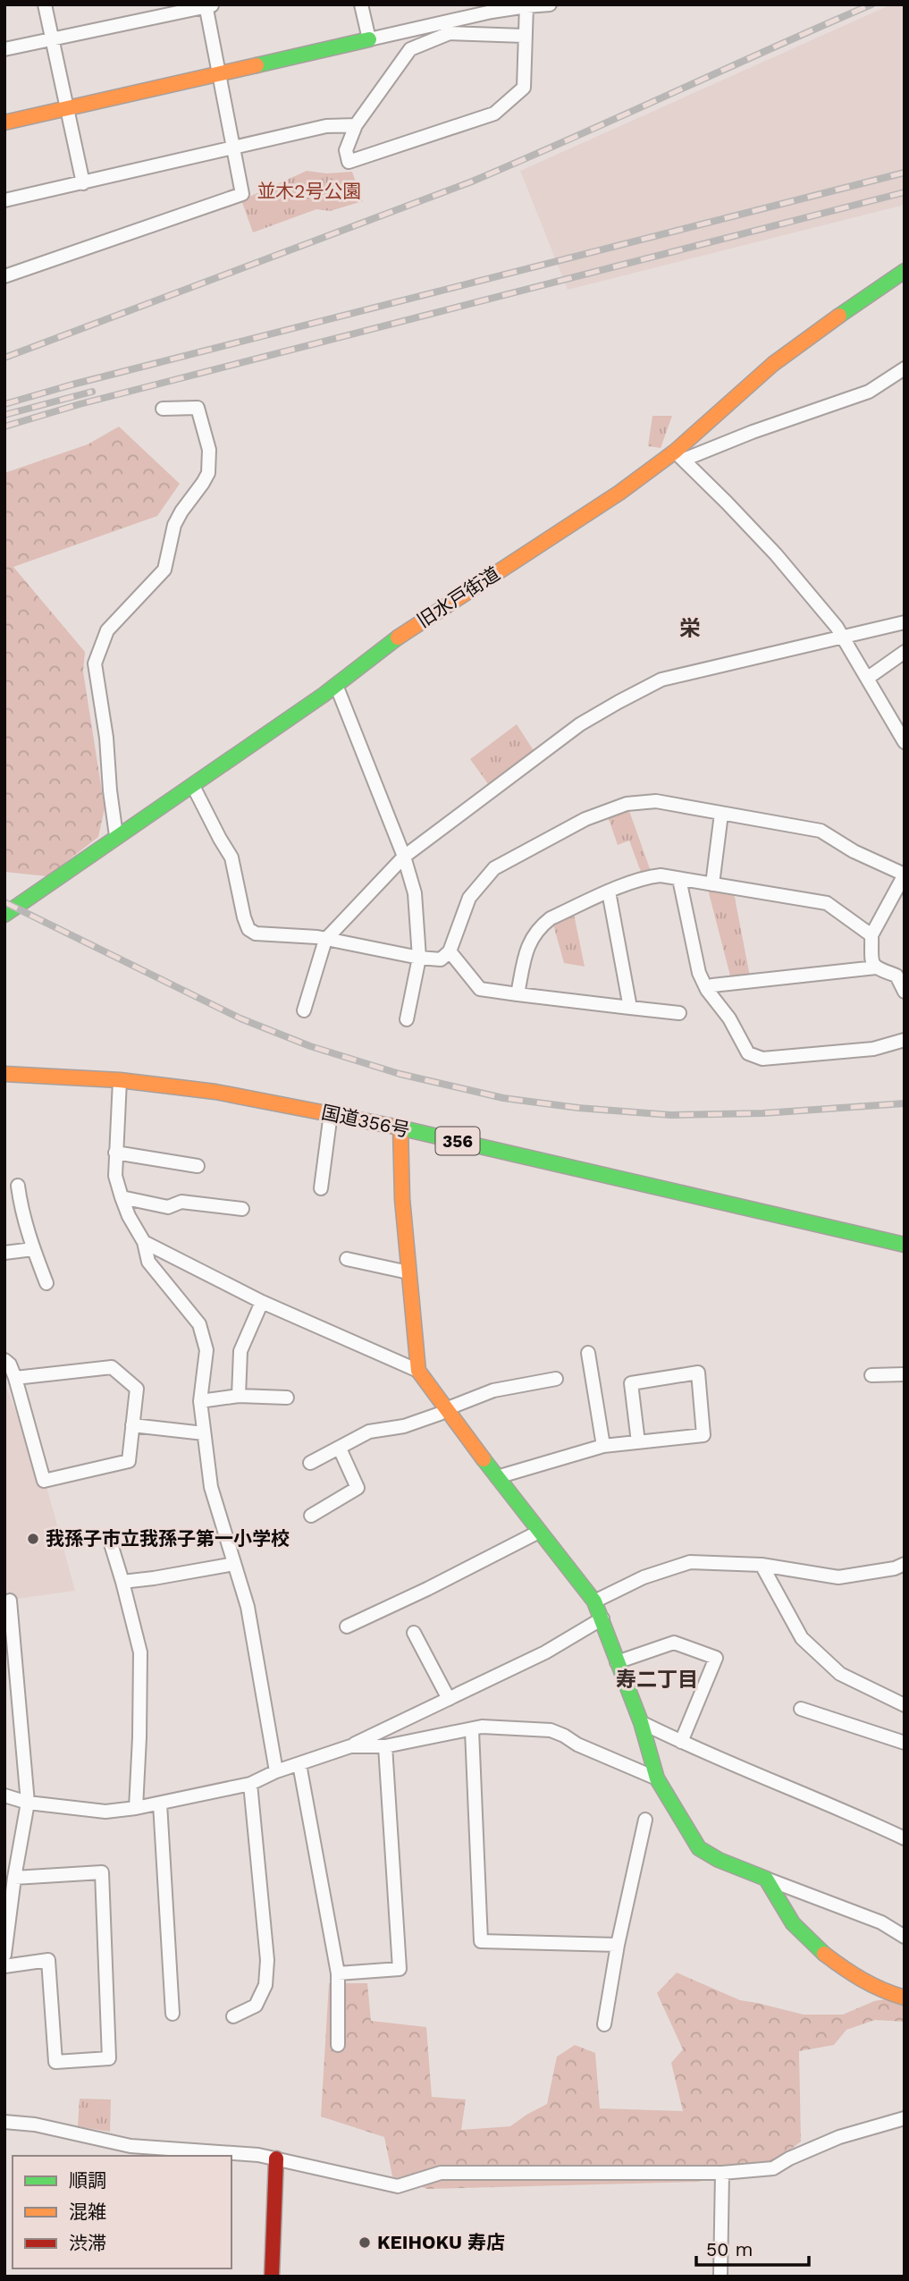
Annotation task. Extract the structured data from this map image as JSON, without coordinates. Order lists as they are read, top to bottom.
{
  "streets": {
    "main road": ["旧水戸街道", "国道356号", "356"]
  },
  "districts": ["栄", "寿二丁目"],
  "parks": ["並木2号公園"],
  "places": ["我孫子市立我孫子第一小学校", "KEIHOKU 寿店"],
  "legend": ["順調", "混雑", "渋滞"],
  "scale_bar": "50 m"
}
